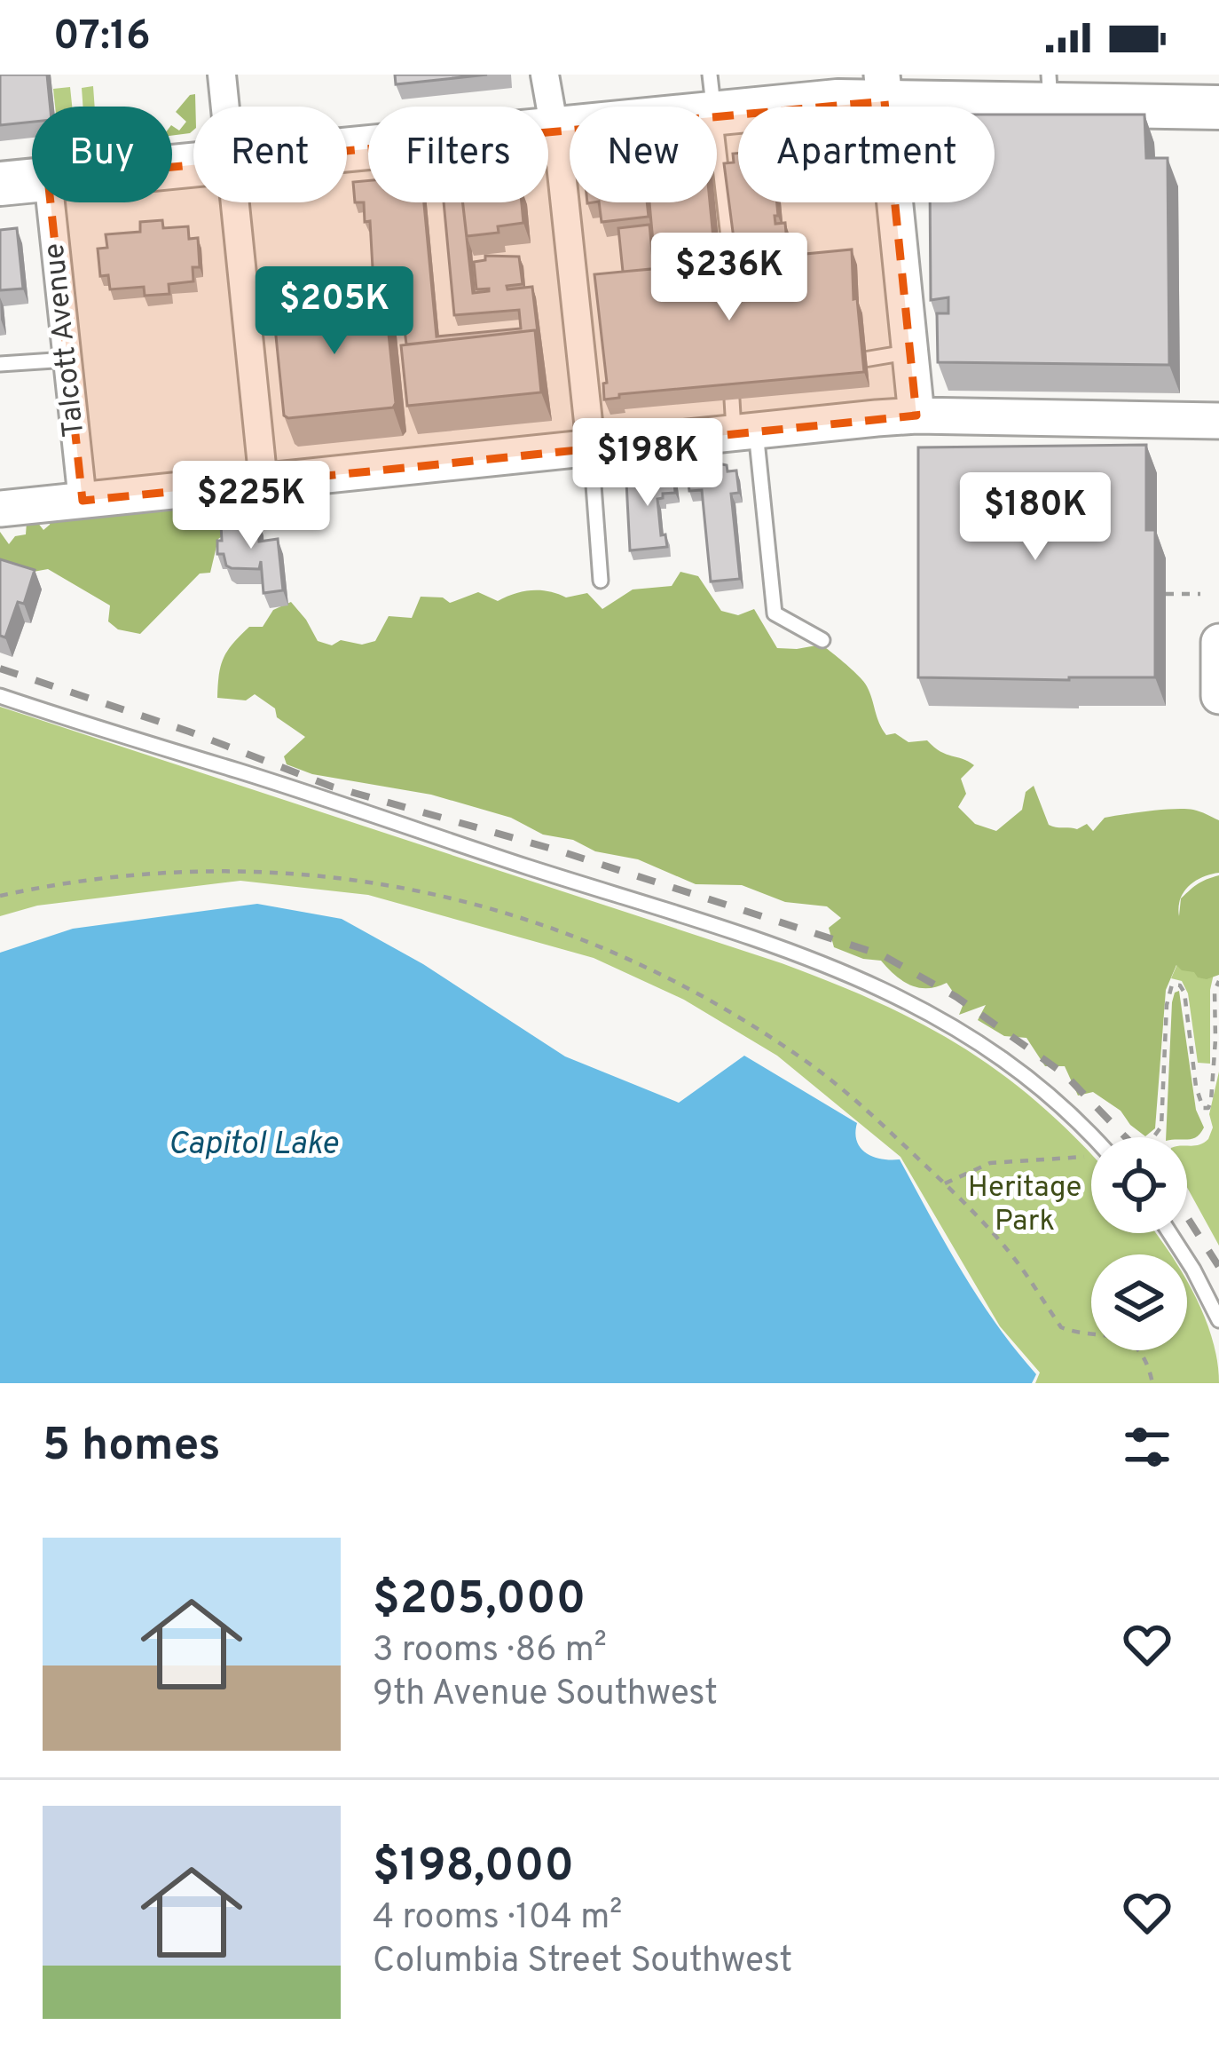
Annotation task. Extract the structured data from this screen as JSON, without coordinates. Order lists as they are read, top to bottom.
{
  "streets": {
    "street": ["Talcott Avenue"]
  },
  "water": ["Capitol Lake"],
  "parks": ["Heritage Park"],
  "page": {
    "status": "07:16",
    "chip": [
      "Buy",
      "Rent",
      "Filters",
      "New",
      "Apartment"
    ],
    "price": [
      "$236K",
      "$205K",
      "$198K",
      "$225K",
      "$180K"
    ],
    "heading": "5 homes",
    "list": [
      {
        "name": "$205,000",
        "note": "3 rooms · 86 m² · 9th Avenue Southwest"
      },
      {
        "name": "$198,000",
        "note": "4 rooms · 104 m² · Columbia Street Southwest"
      }
    ]
  }
}
